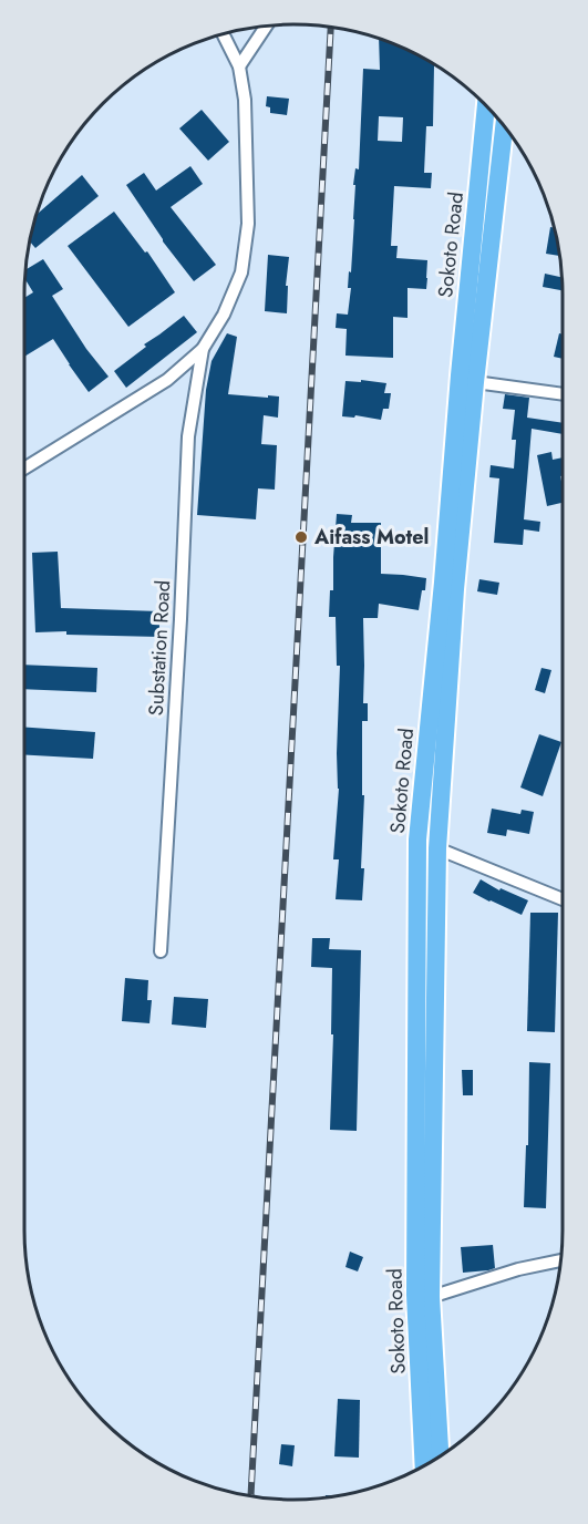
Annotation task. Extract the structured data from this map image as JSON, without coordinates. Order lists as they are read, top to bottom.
{
  "streets": {
    "main road": ["Sokoto Road"],
    "street": ["Substation Road"]
  },
  "places": ["Aifass Motel"]
}
